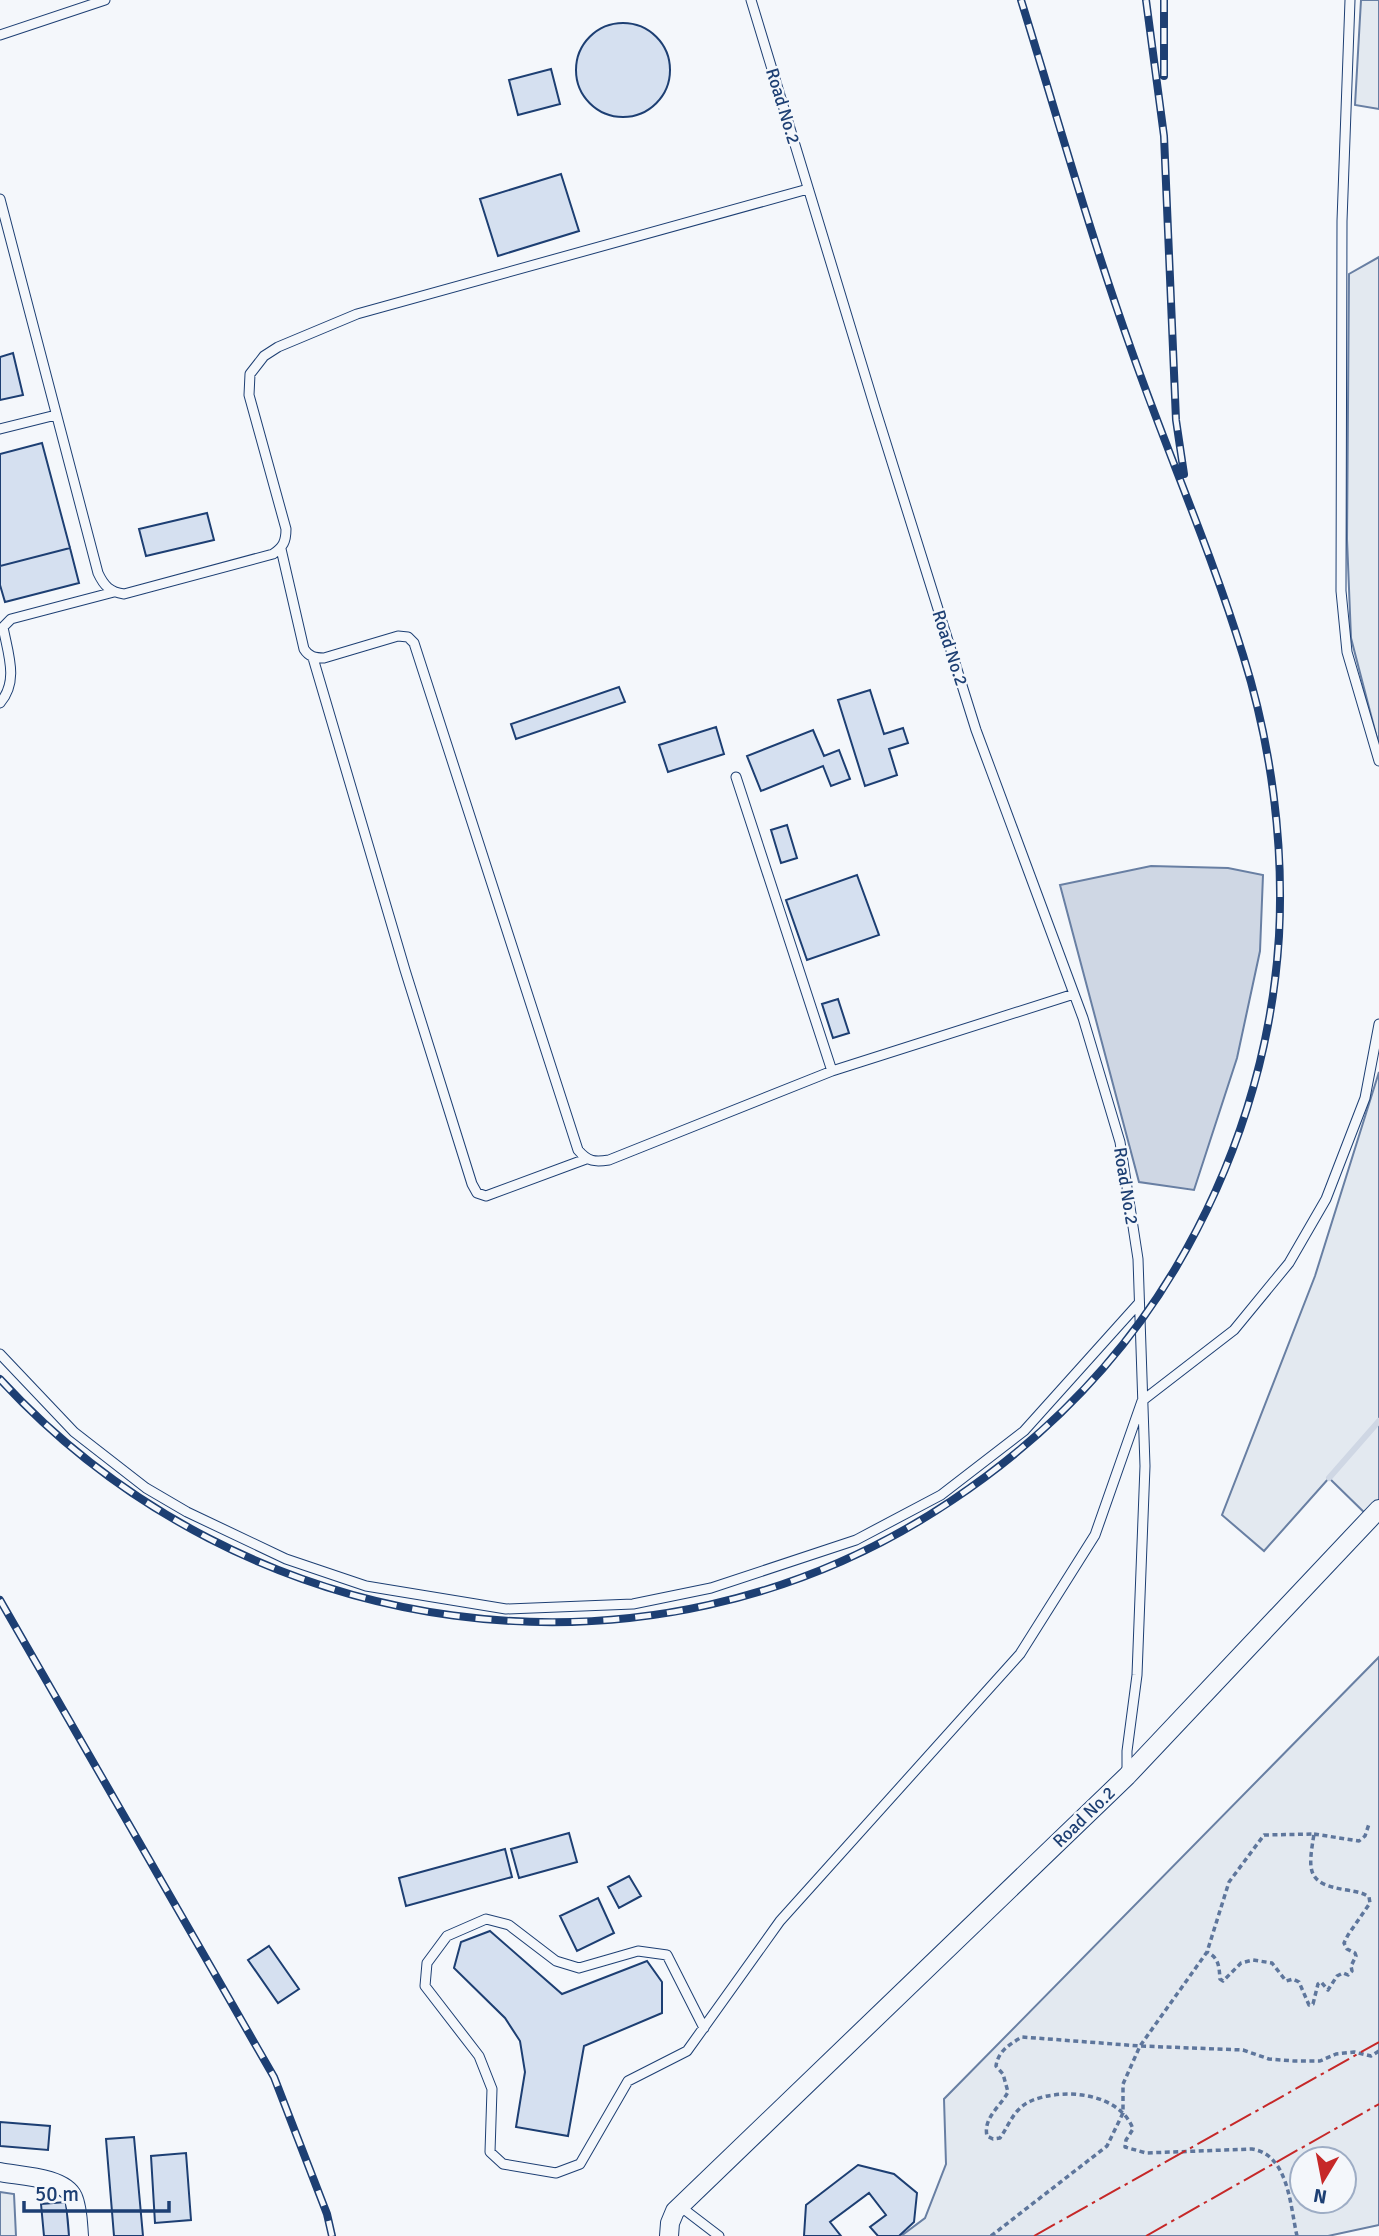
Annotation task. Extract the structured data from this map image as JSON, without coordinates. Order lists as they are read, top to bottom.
{
  "streets": {
    "street": ["Road No.2"]
  },
  "scale_bar": "50 m",
  "north": "bottom"
}
